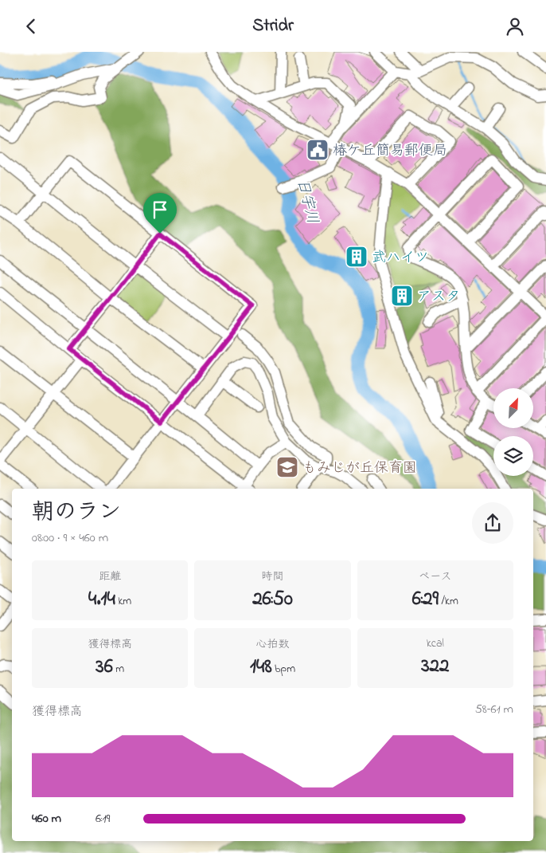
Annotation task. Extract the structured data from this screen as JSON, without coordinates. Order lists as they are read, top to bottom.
{
  "water": ["日宇川"],
  "places": {
    "public building": ["椿ケ丘簡易郵便局"],
    "building": ["武ハイツ", "アスタ"],
    "school or university": ["もみじが丘保育園"]
  },
  "north": "top right",
  "page": {
    "header": "Stridr",
    "heading": ["朝のラン", "08:00 · 9 × 460 m"],
    "stats": [
      ["距離", "4.14 km"],
      ["時間", "26:50"],
      ["ペース", "6:29 /km"],
      ["獲得標高", "36 m"],
      ["心拍数", "148 bpm"],
      ["kcal", "322"]
    ],
    "chart": ["獲得標高", "58–61 m"],
    "list": [
      {
        "name": "460 m",
        "note": "6:19"
      }
    ]
  }
}
